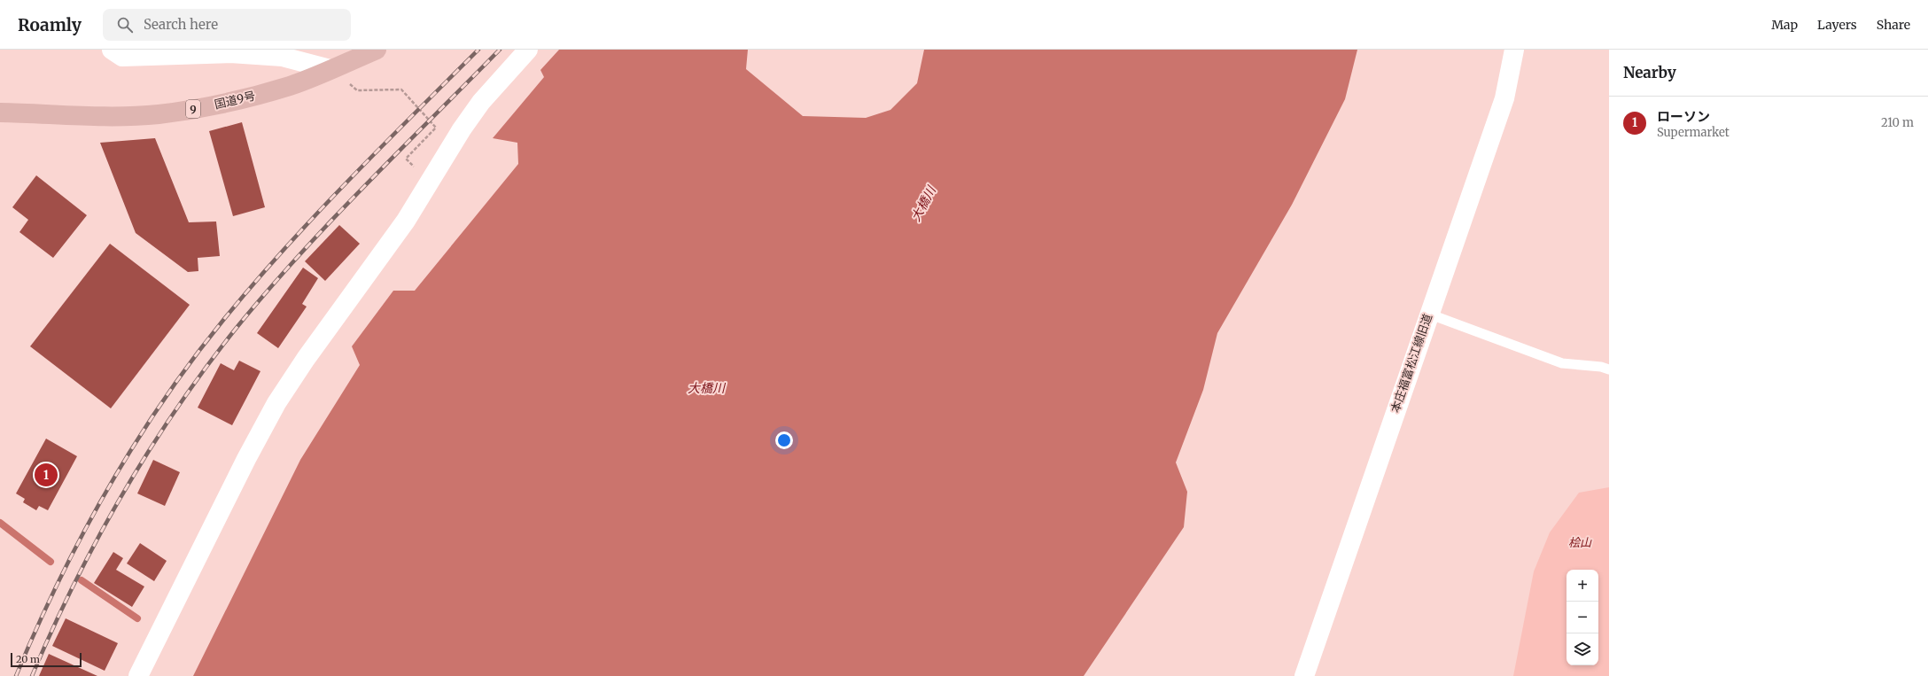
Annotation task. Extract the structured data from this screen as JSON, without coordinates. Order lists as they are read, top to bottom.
{
  "streets": {
    "highway": ["国道9号", "9"],
    "street": ["本庄福富松江線旧道"]
  },
  "water": ["大橋川"],
  "parks": ["桧山"],
  "scale_bar": "20 m",
  "page": {
    "header": "Roamly",
    "search": "Search here",
    "nav": ["Map", "Layers", "Share"],
    "heading": "Nearby",
    "list": [
      {
        "mark": "1",
        "name": "ローソン",
        "note": "Supermarket",
        "value": "210 m"
      }
    ],
    "pins": "1",
    "map_buttons": ["+", "−"],
    "scale": "20 m"
  }
}
